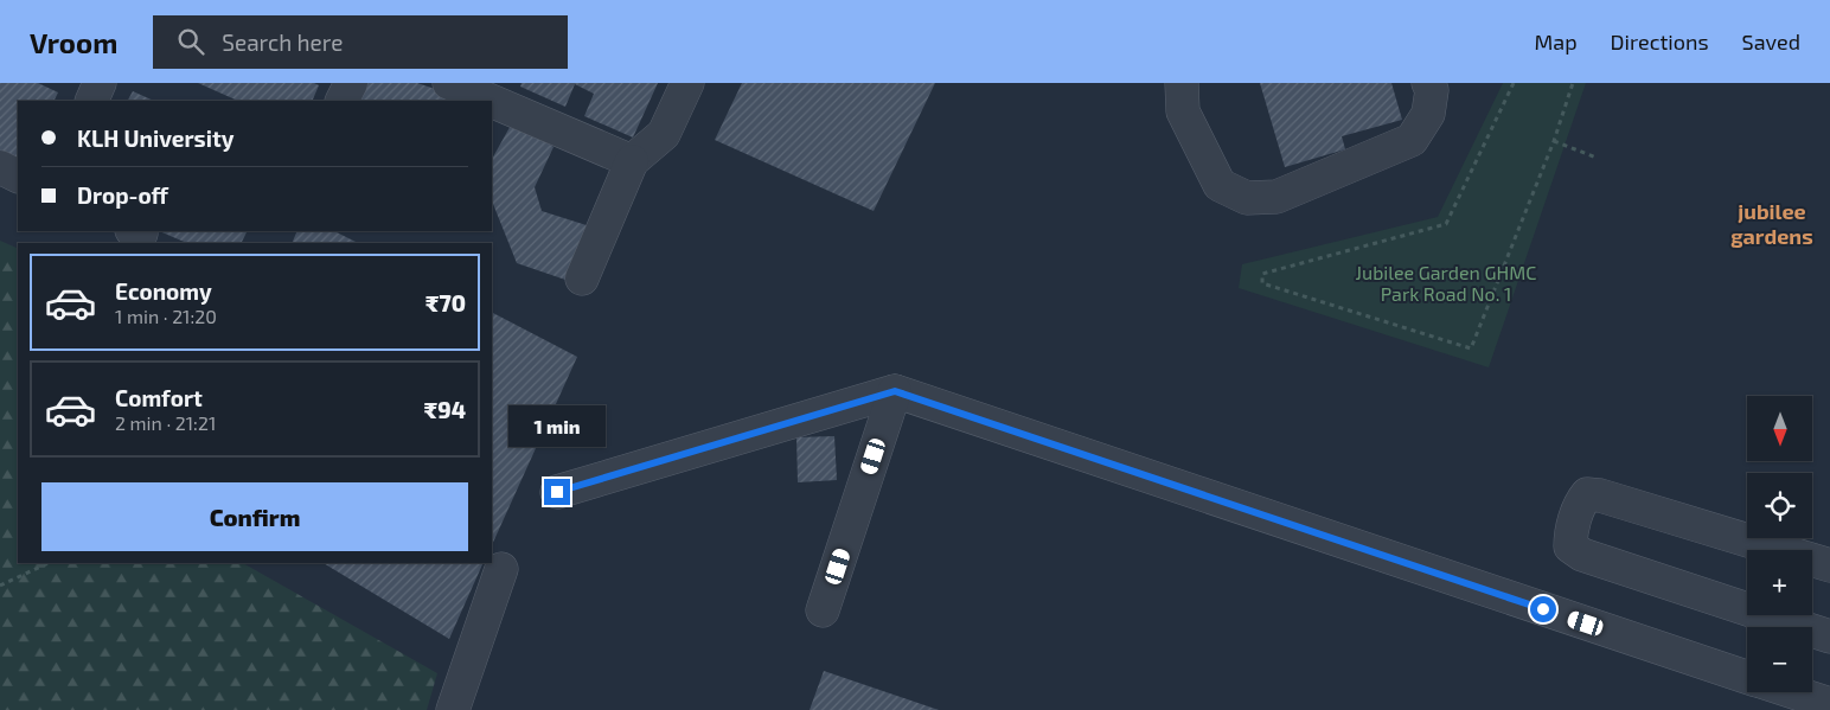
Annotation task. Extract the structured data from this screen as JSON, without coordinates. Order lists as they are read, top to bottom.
{
  "districts": ["jubilee gardens"],
  "parks": ["Jubilee Garden GHMC Park Road No. 1"],
  "north": "bottom",
  "page": {
    "header": "Vroom",
    "search": "Search here",
    "nav": ["Map", "Directions", "Saved"],
    "banner": ["KLH University", "Drop-off"],
    "list": [
      {
        "name": "Economy",
        "note": "1 min · 21:20",
        "value": "₹70"
      },
      {
        "name": "Comfort",
        "note": "2 min · 21:21",
        "value": "₹94"
      }
    ],
    "map_buttons": ["+", "−"],
    "bubble": "1 min",
    "buttons": "Confirm"
  }
}
